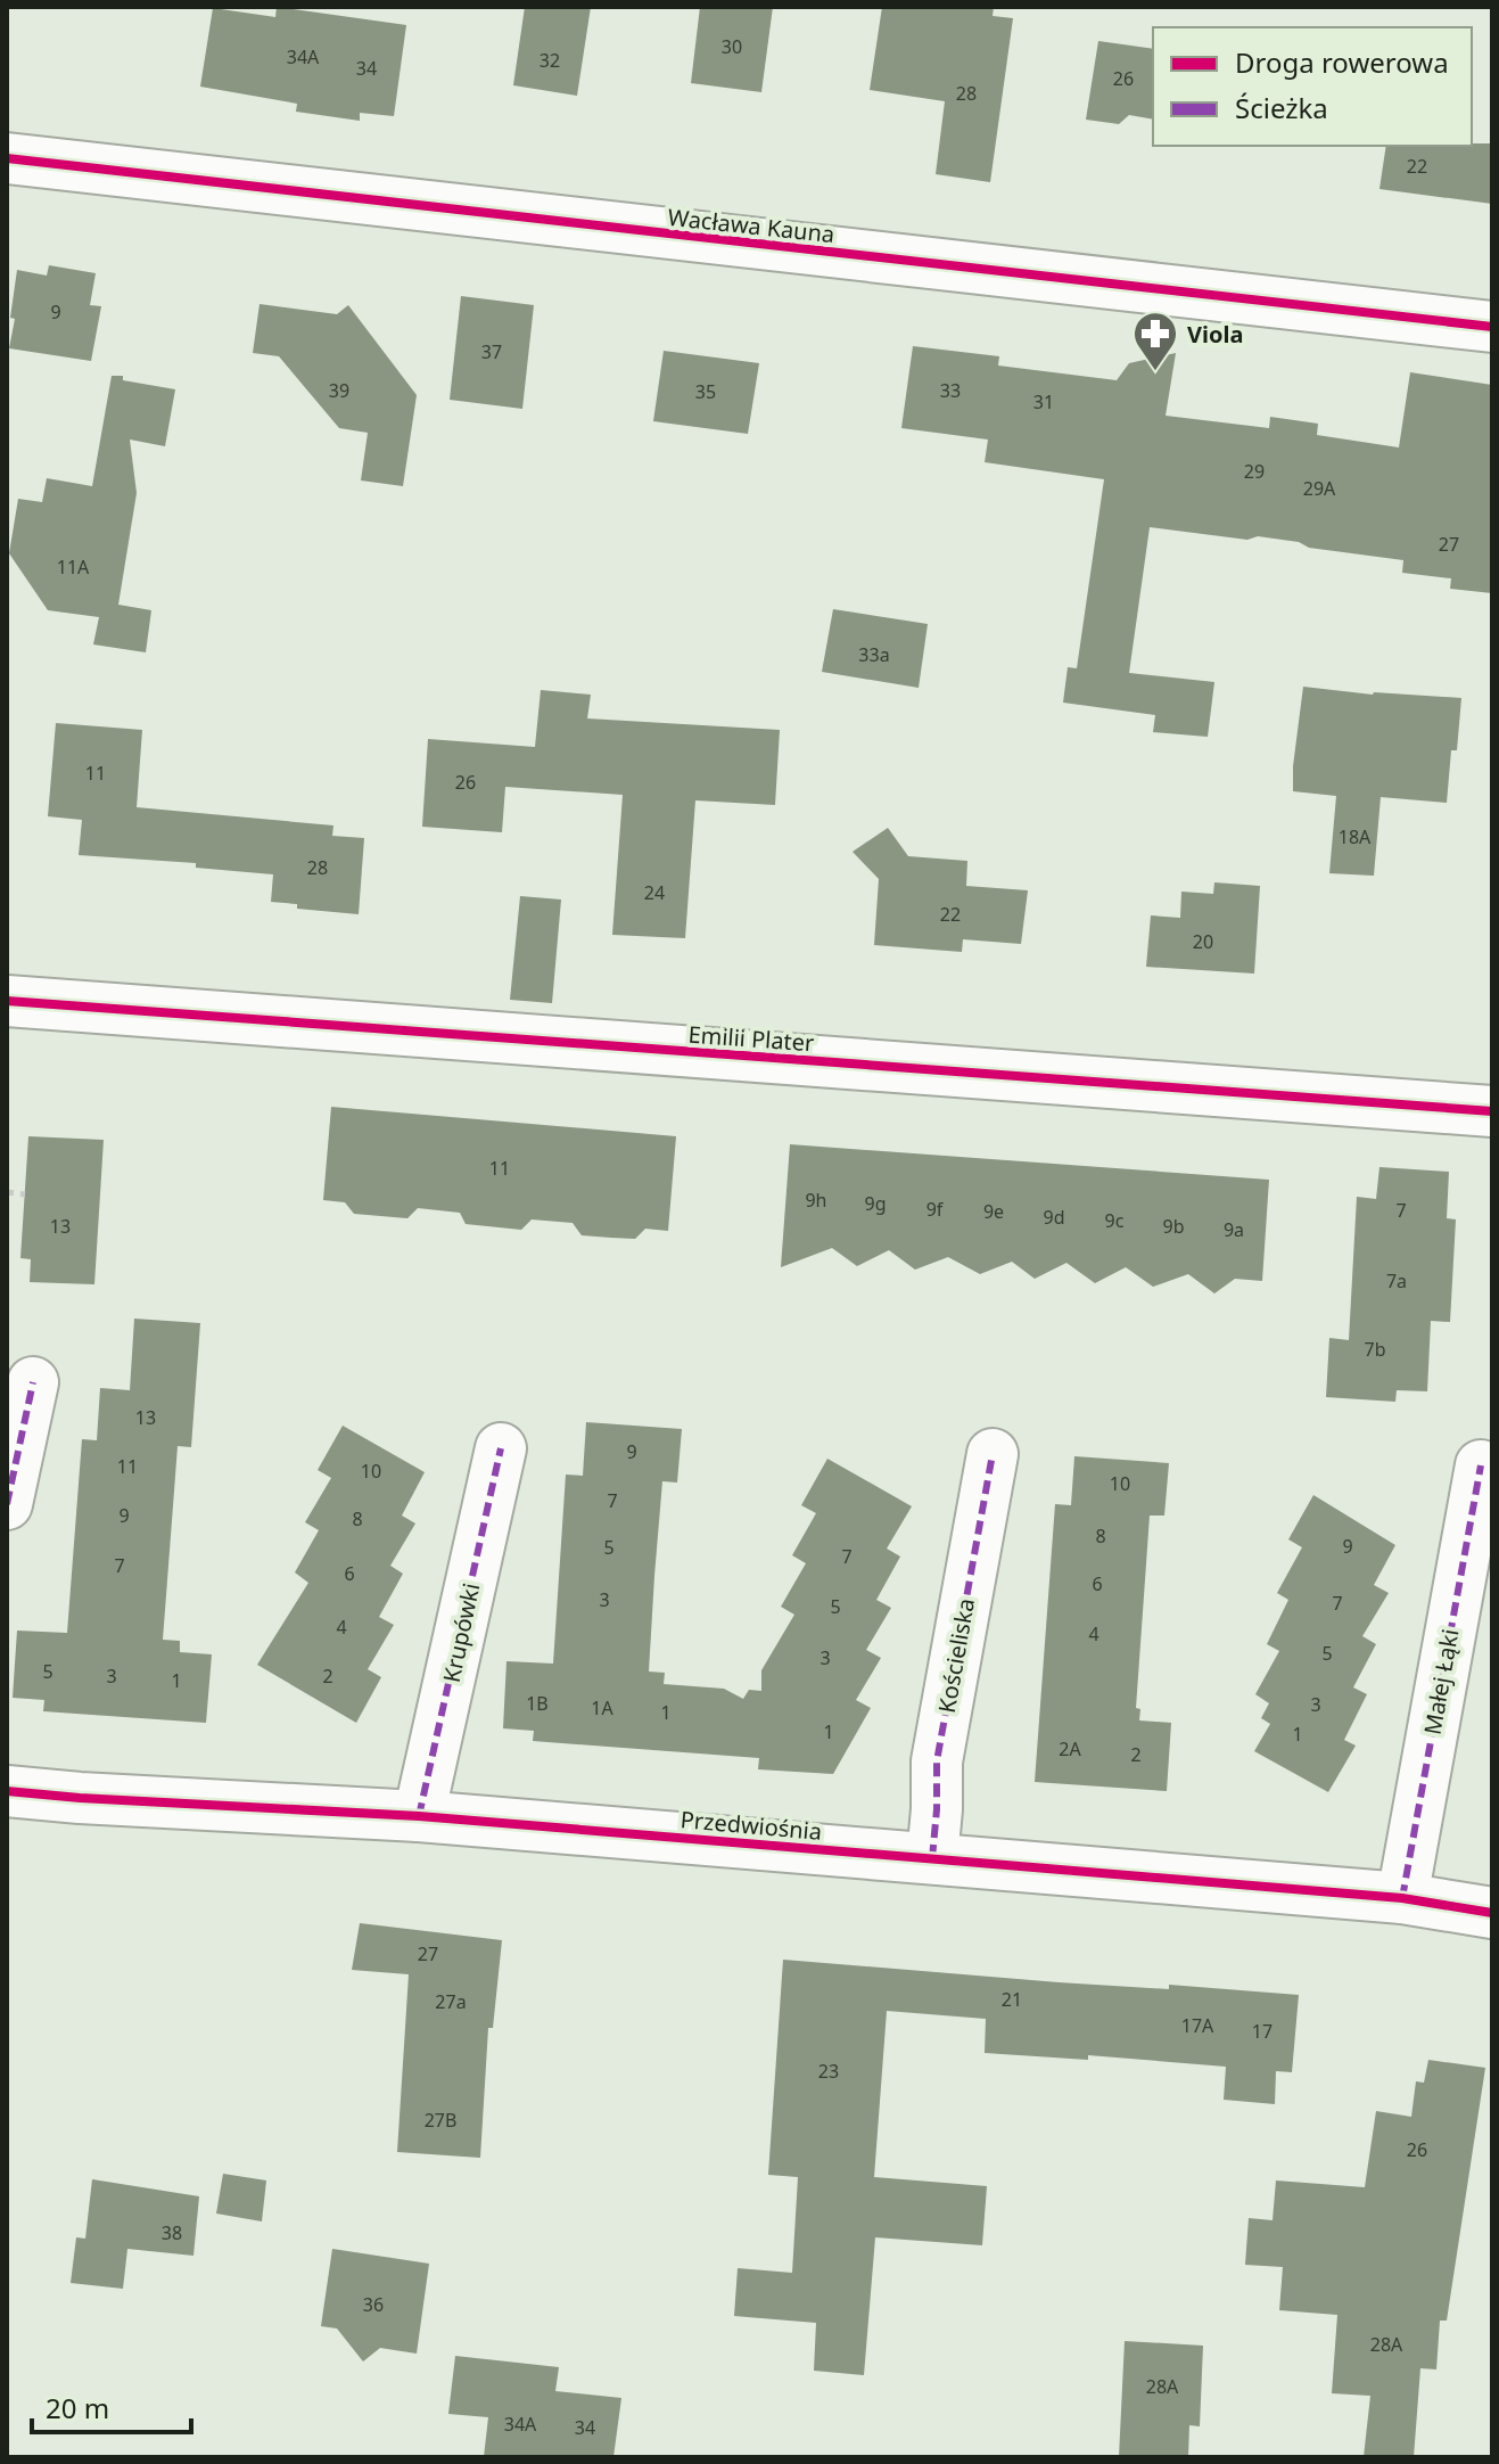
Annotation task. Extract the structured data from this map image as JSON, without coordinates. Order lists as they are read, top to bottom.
{
  "streets": {
    "street": [
      "Wacława Kauna",
      "Emilii Plater",
      "Krupówki",
      "Kościeliska",
      "Małej Łąki",
      "Przedwiośnia"
    ]
  },
  "crossings": [
    ["Krupówki", "Przedwiośnia"],
    ["Kościeliska", "Przedwiośnia"],
    ["Małej Łąki", "Przedwiośnia"]
  ],
  "places": {
    "pharmacy": ["Viola"]
  },
  "house_numbers": [
    "30",
    "34A",
    "32",
    "34",
    "26",
    "28",
    "22",
    "9",
    "37",
    "39",
    "33",
    "35",
    "31",
    "29",
    "29A",
    "27",
    "11A",
    "33a",
    "11",
    "26",
    "18A",
    "28",
    "24",
    "22",
    "20",
    "11",
    "9h",
    "9g",
    "9f",
    "7",
    "9e",
    "9d",
    "9c",
    "13",
    "9b",
    "9a",
    "7a",
    "7b",
    "13",
    "9",
    "11",
    "10",
    "10",
    "7",
    "9",
    "8",
    "8",
    "9",
    "5",
    "7",
    "7",
    "6",
    "6",
    "3",
    "7",
    "5",
    "4",
    "4",
    "5",
    "3",
    "5",
    "3",
    "2",
    "1",
    "1B",
    "3",
    "1A",
    "1",
    "1",
    "1",
    "2A",
    "2",
    "27",
    "21",
    "27a",
    "17A",
    "17",
    "23",
    "27B",
    "26",
    "38",
    "36",
    "28A",
    "28A",
    "34A",
    "34"
  ],
  "legend": ["Droga rowerowa", "Ścieżka"],
  "scale_bar": "20 m"
}
